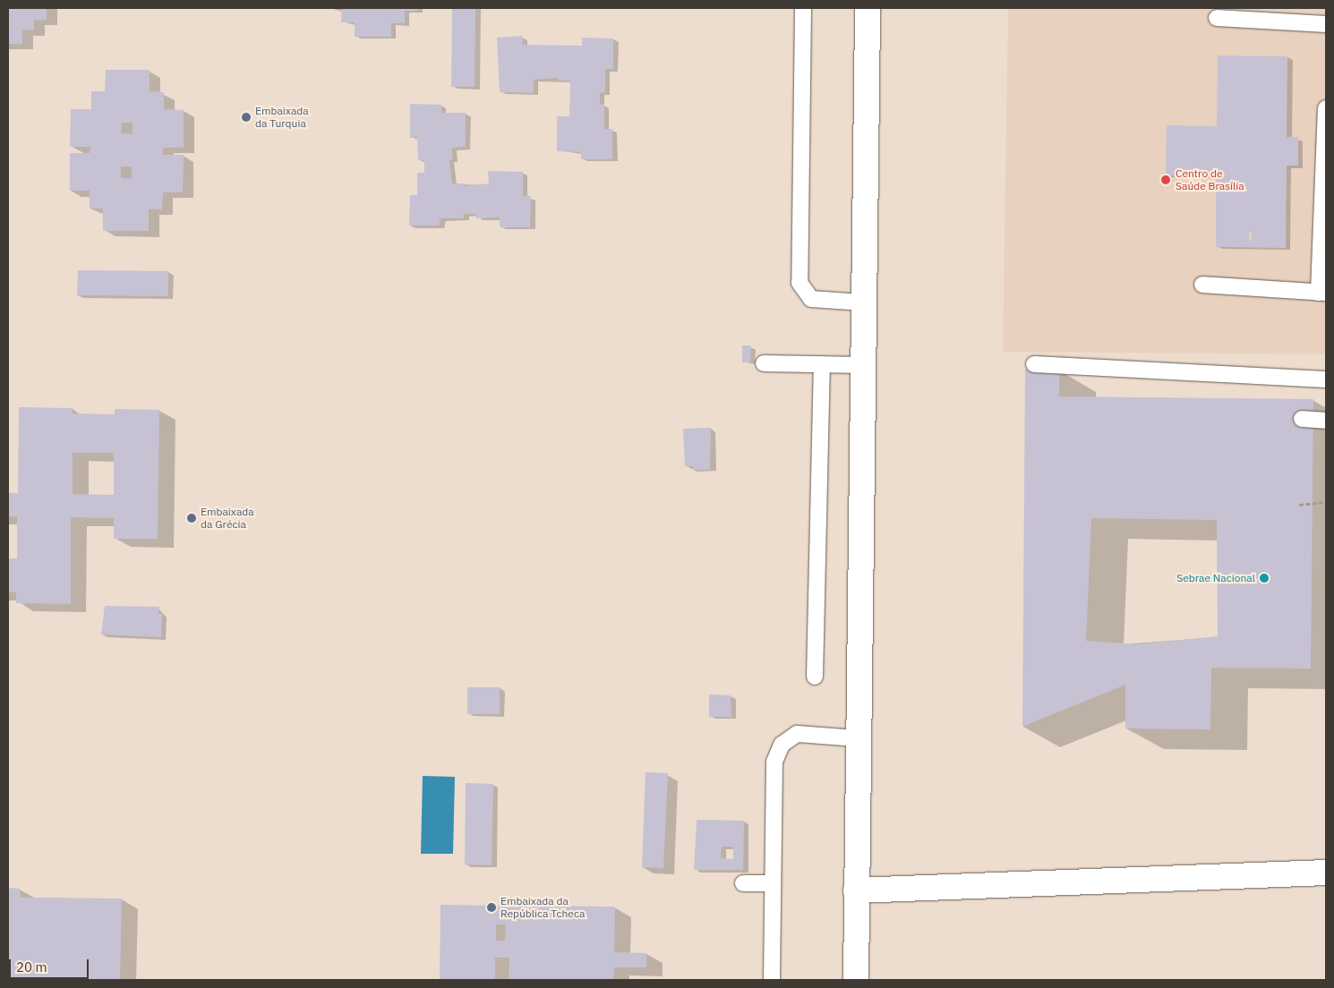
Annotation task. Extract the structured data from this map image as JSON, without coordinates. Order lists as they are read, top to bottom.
{
  "places": [
    "Embaixada da Turquia",
    "Centro de Saúde Brasília",
    "Embaixada da Grécia",
    "Sebrae Nacional",
    "Embaixada da República Tcheca"
  ],
  "scale_bar": "20 m"
}
